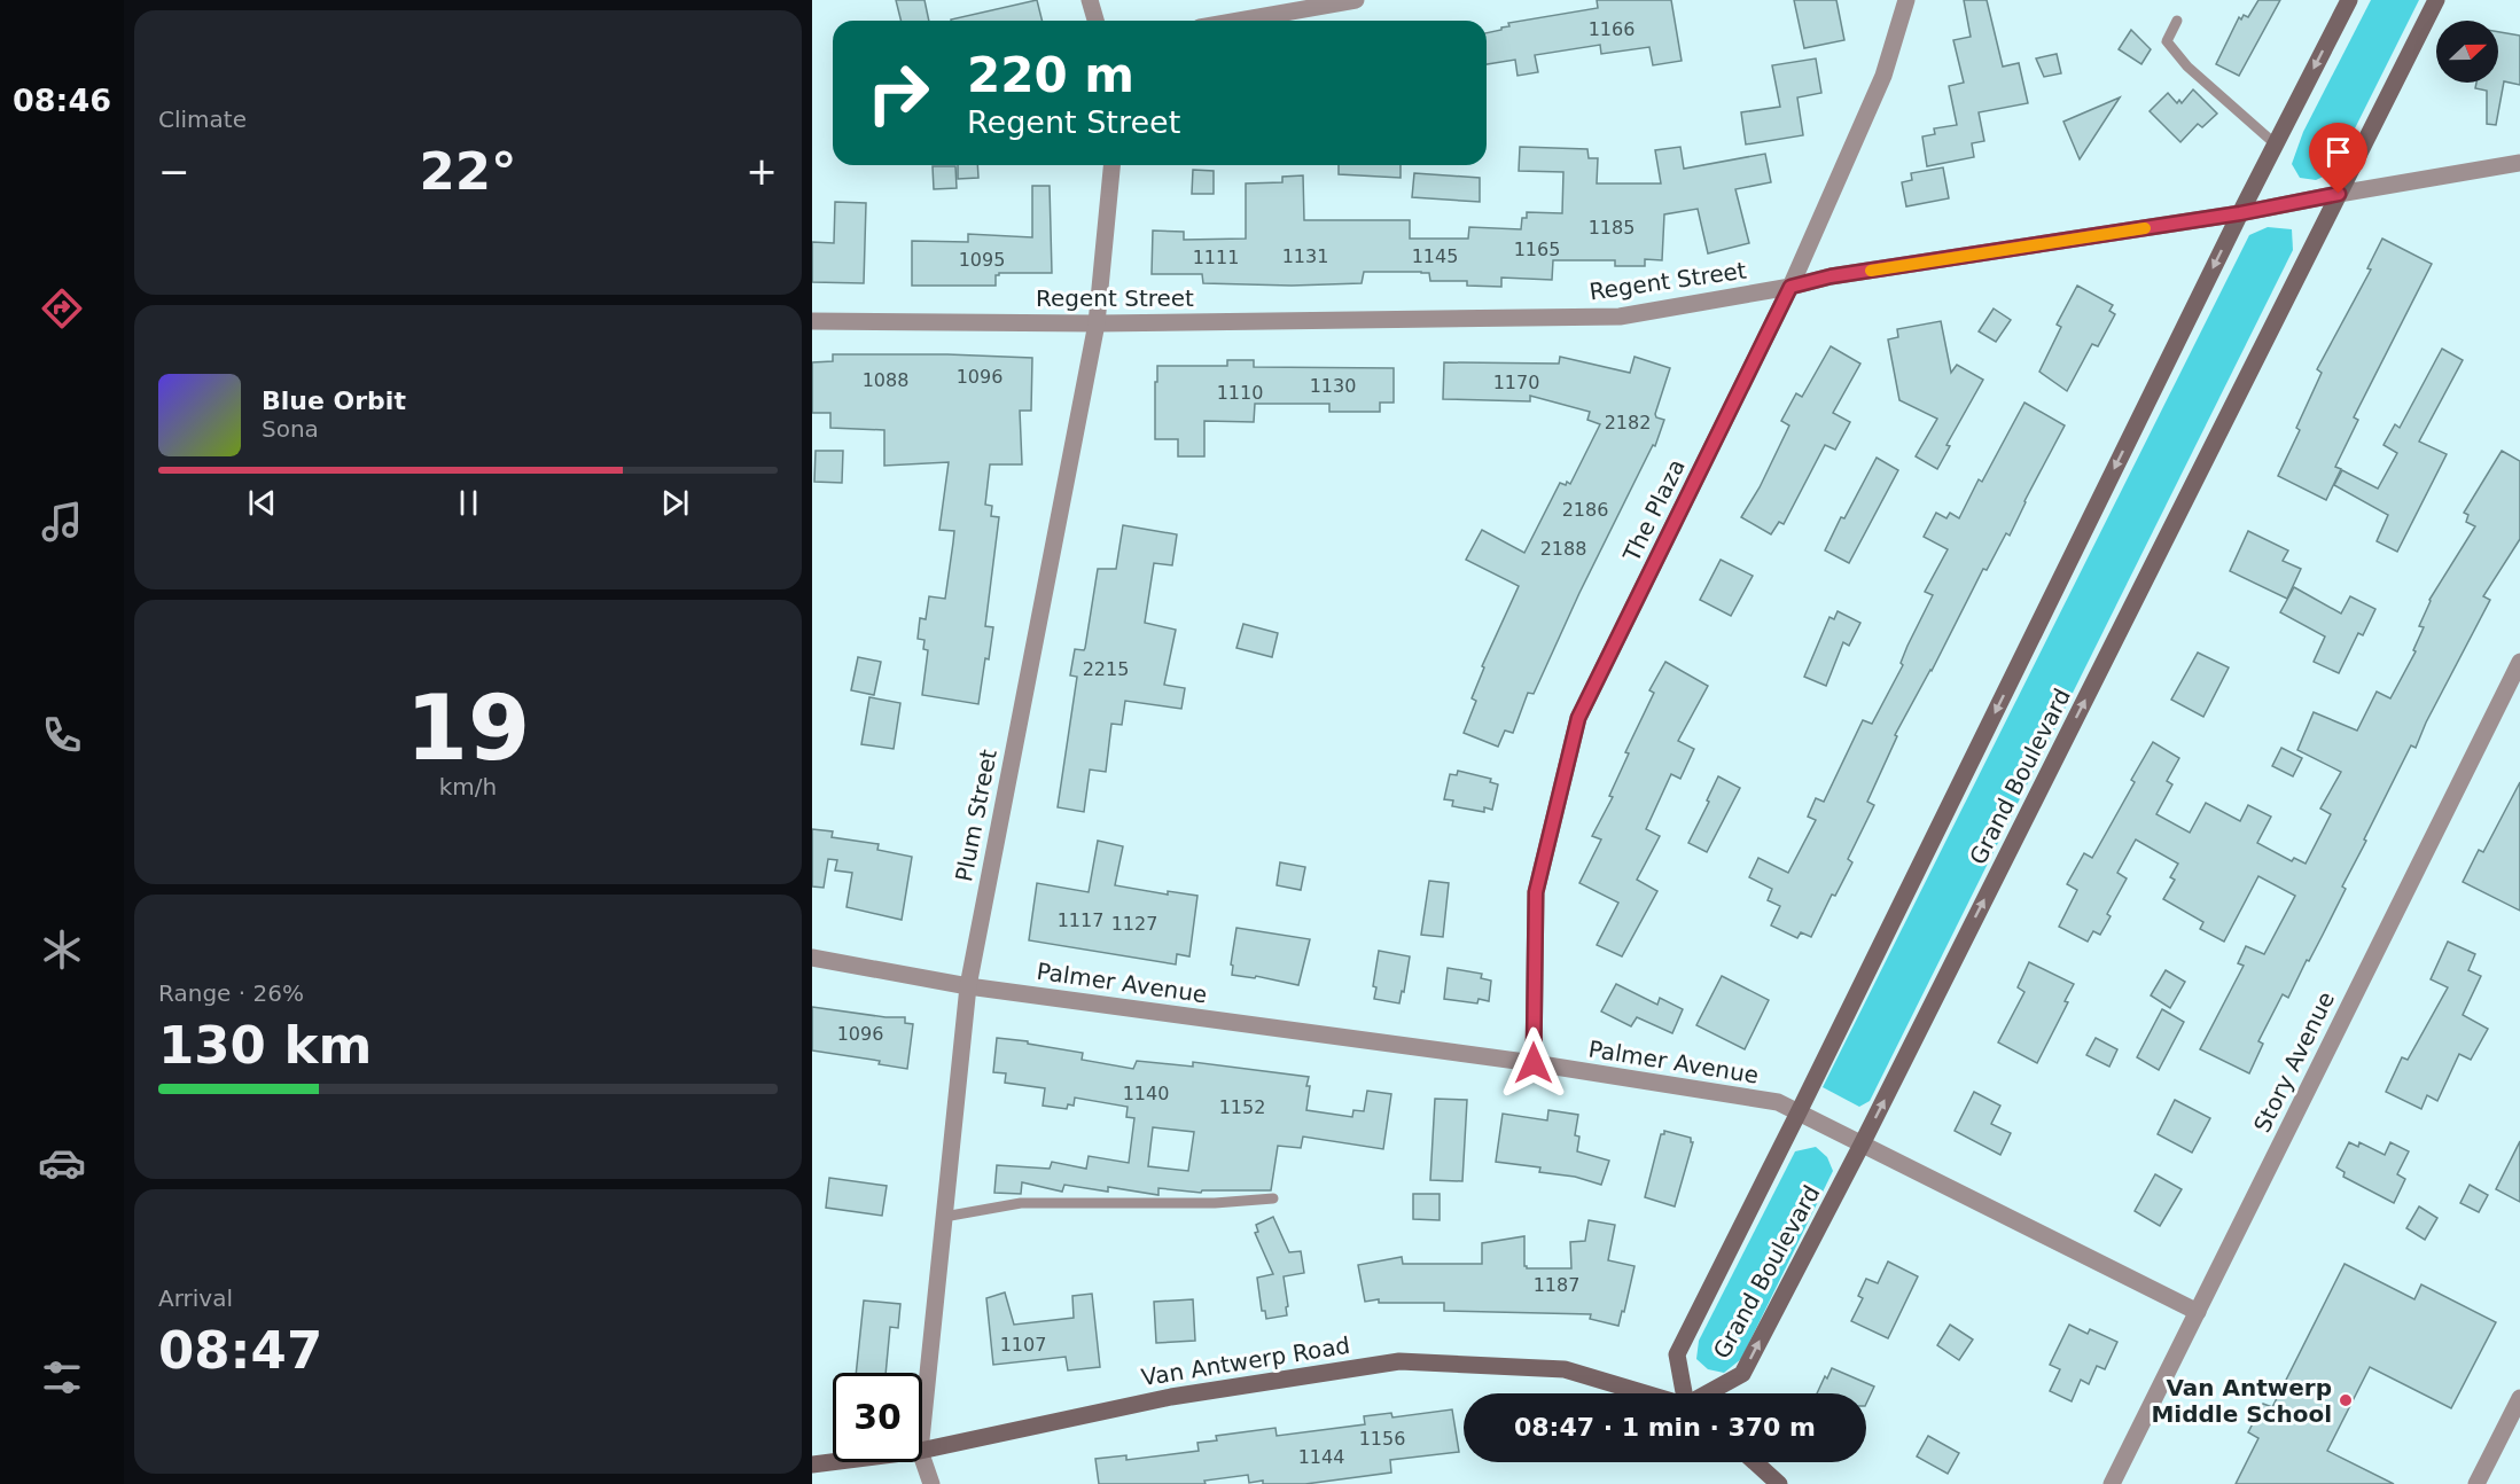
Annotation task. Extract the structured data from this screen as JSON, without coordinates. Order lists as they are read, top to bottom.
{
  "streets": {
    "street": [
      "Regent Street",
      "The Plaza",
      "Grand Boulevard",
      "Plum Street",
      "Palmer Avenue",
      "Story Avenue",
      "Van Antwerp Road"
    ]
  },
  "crossings": [
    ["Regent Street", "The Plaza"],
    ["Regent Street", "Grand Boulevard"],
    ["Regent Street", "Plum Street"],
    ["The Plaza", "Palmer Avenue"],
    ["Grand Boulevard", "Palmer Avenue"],
    ["Plum Street", "Palmer Avenue"],
    ["Palmer Avenue", "Story Avenue"]
  ],
  "places": ["Van Antwerp Middle School"],
  "house_numbers": [
    "1166",
    "1185",
    "1165",
    "1131",
    "1145",
    "1111",
    "1095",
    "1096",
    "1088",
    "1170",
    "1130",
    "1110",
    "2182",
    "2186",
    "2188",
    "2215",
    "1117",
    "1127",
    "1096",
    "1140",
    "1152",
    "1187",
    "1107",
    "1156",
    "1144"
  ],
  "north": "right",
  "page": {
    "tabs": "08:46",
    "tile": [
      "Climate",
      ["19", "km/h"],
      ["Range · 26%", "130 km"],
      ["Arrival", "08:47"]
    ],
    "turn": ["220 m", "Regent Street"],
    "heat": ["−", "22°", "+"],
    "song": ["Blue Orbit", "Sona"],
    "limit": "30",
    "trip": "08:47 · 1 min · 370 m"
  }
}
